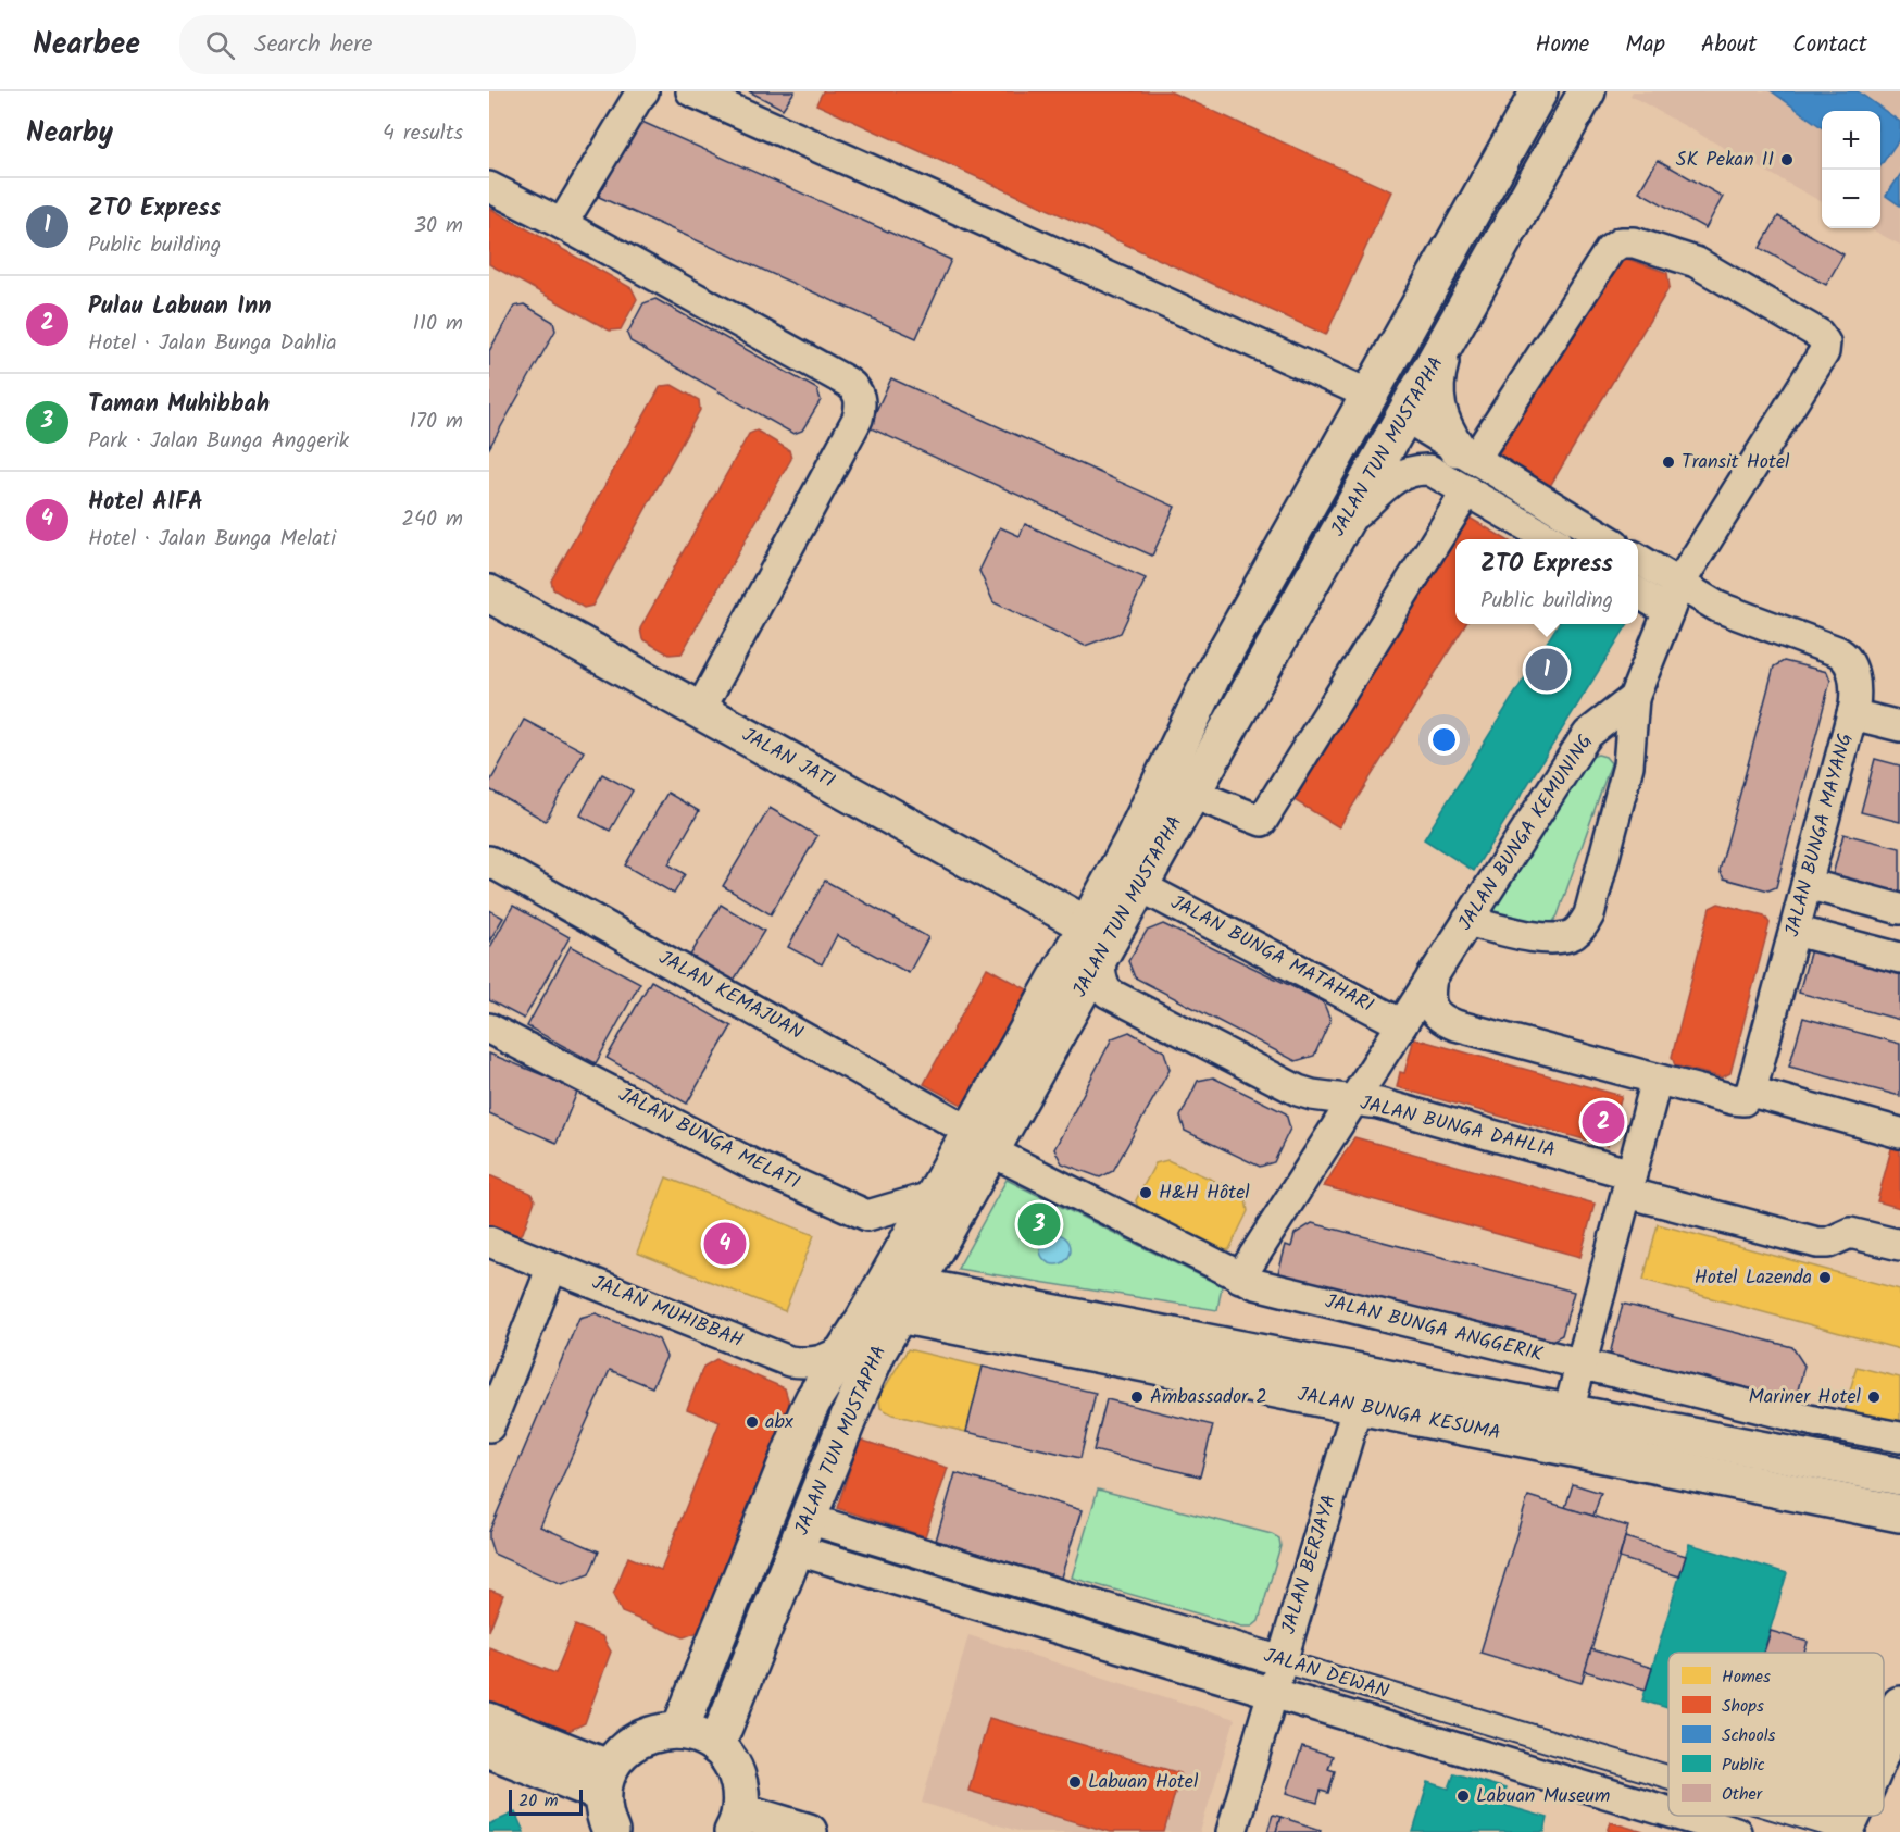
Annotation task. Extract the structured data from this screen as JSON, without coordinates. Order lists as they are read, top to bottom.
{
  "streets": {
    "main road": ["JALAN TUN MUSTAPHA", "JALAN JATI", "JALAN BUNGA KESUMA"],
    "street": [
      "JALAN BUNGA KEMUNING",
      "JALAN BUNGA MAYANG",
      "JALAN BUNGA MATAHARI",
      "JALAN KEMAJUAN",
      "JALAN BUNGA DAHLIA",
      "JALAN BUNGA MELATI",
      "JALAN MUHIBBAH",
      "JALAN BUNGA ANGGERIK",
      "JALAN BERJAYA",
      "JALAN DEWAN"
    ]
  },
  "crossings": [
    ["JALAN TUN MUSTAPHA", "JALAN JATI"],
    ["JALAN TUN MUSTAPHA", "JALAN BUNGA MATAHARI"],
    ["JALAN TUN MUSTAPHA", "JALAN KEMAJUAN"],
    ["JALAN TUN MUSTAPHA", "JALAN BUNGA DAHLIA"],
    ["JALAN TUN MUSTAPHA", "JALAN BUNGA MELATI"],
    ["JALAN TUN MUSTAPHA", "JALAN MUHIBBAH"],
    ["JALAN TUN MUSTAPHA", "JALAN BUNGA ANGGERIK"],
    ["JALAN TUN MUSTAPHA", "JALAN BUNGA KESUMA"],
    ["JALAN TUN MUSTAPHA", "JALAN DEWAN"],
    ["JALAN JATI", "JALAN BUNGA DAHLIA"],
    ["JALAN BUNGA KEMUNING", "JALAN BUNGA MAYANG"],
    ["JALAN BUNGA KEMUNING", "JALAN BUNGA MATAHARI"],
    ["JALAN BUNGA KEMUNING", "JALAN BUNGA DAHLIA"],
    ["JALAN BUNGA KEMUNING", "JALAN BUNGA ANGGERIK"],
    ["JALAN KEMAJUAN", "JALAN BUNGA ANGGERIK"],
    ["JALAN BUNGA KESUMA", "JALAN BERJAYA"],
    ["JALAN BERJAYA", "JALAN DEWAN"]
  ],
  "places": [
    "SK Pekan II",
    "Transit Hotel",
    "H&H Hôtel",
    "Hotel Lazenda",
    "Ambassador 2",
    "Mariner Hotel",
    "abx",
    "Labuan Hotel",
    "Labuan Museum"
  ],
  "legend": [
    "Homes",
    "Shops",
    "Schools",
    "Public",
    "Other"
  ],
  "scale_bar": "20 m",
  "page": {
    "header": "Nearbee",
    "search": "Search here",
    "nav": [
      "Home",
      "Map",
      "About",
      "Contact"
    ],
    "heading": ["Nearby", "4 results"],
    "map_buttons": ["+", "−"],
    "list": [
      {
        "mark": "1",
        "name": "ZTO Express",
        "note": "Public building",
        "value": "30 m"
      },
      {
        "mark": "2",
        "name": "Pulau Labuan Inn",
        "note": "Hotel · Jalan Bunga Dahlia",
        "value": "110 m"
      },
      {
        "mark": "3",
        "name": "Taman Muhibbah",
        "note": "Park · Jalan Bunga Anggerik",
        "value": "170 m"
      },
      {
        "mark": "4",
        "name": "Hotel AIFA",
        "note": "Hotel · Jalan Bunga Melati",
        "value": "240 m"
      }
    ],
    "popup": ["ZTO Express", "Public building"],
    "pins": [
      "1",
      "2",
      "3",
      "4"
    ],
    "scale": "20 m"
  }
}
